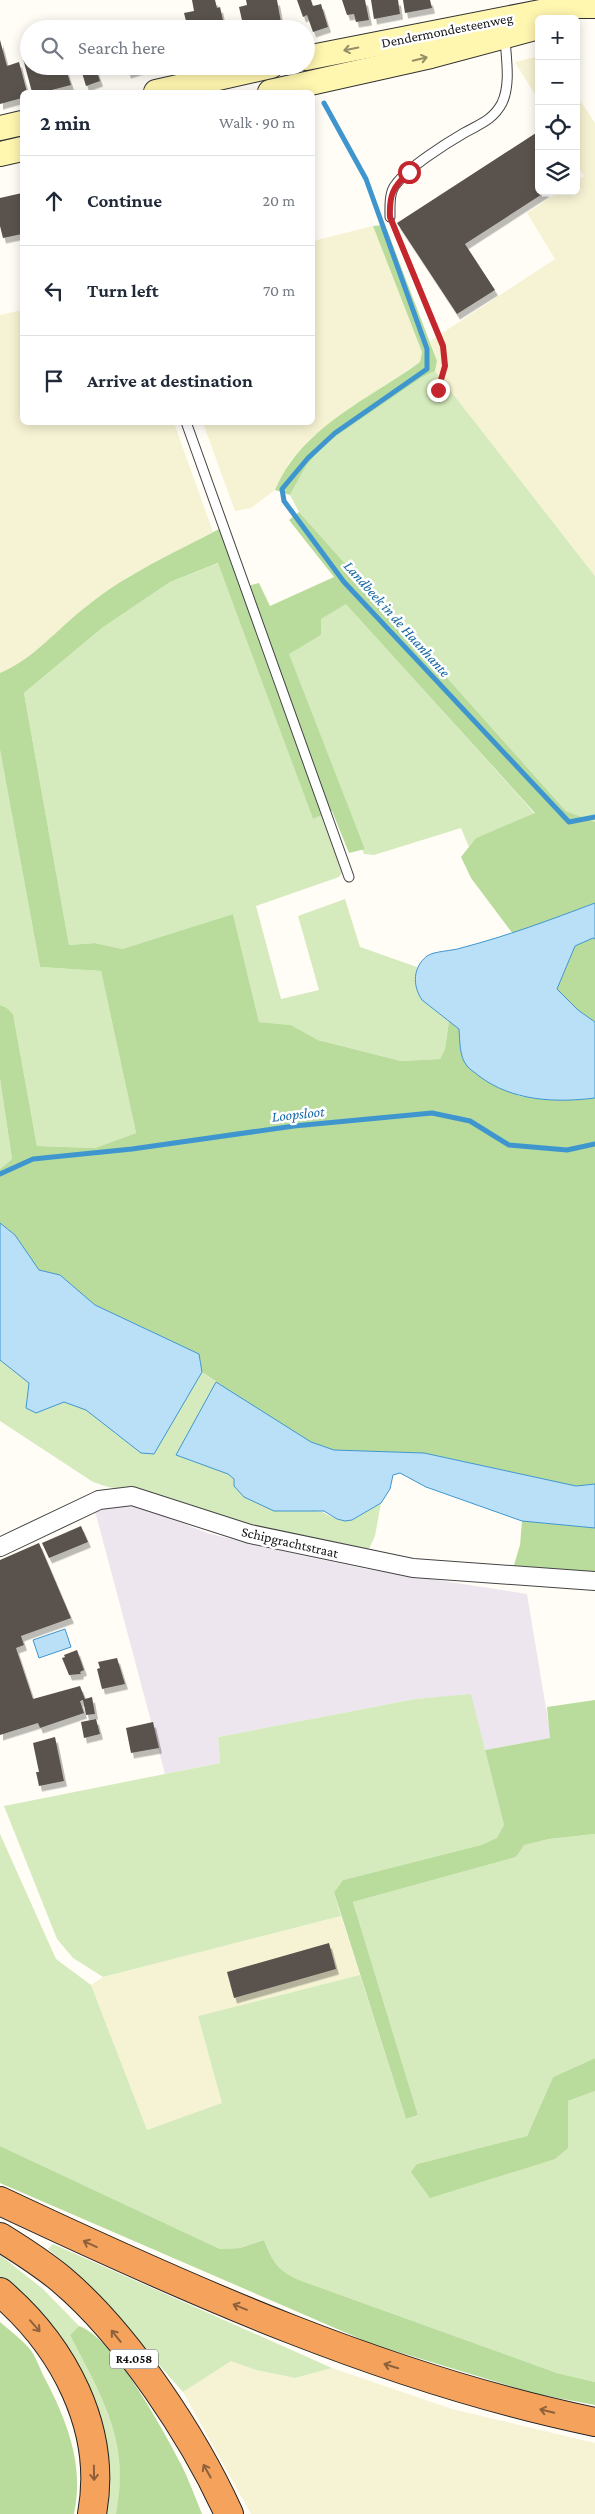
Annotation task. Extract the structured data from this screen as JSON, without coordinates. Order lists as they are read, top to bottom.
{
  "streets": {
    "highway": ["R4.058"],
    "main road": ["Dendermondesteenweg"],
    "street": ["Schipgrachtstraat"]
  },
  "water": ["Landbeek in de Haanhante", "Loopsloot"],
  "page": {
    "map_buttons": ["+", "−"],
    "search": "Search here",
    "heading": ["2 min", "Walk · 90 m"],
    "list": [
      ["Continue", "20 m"],
      ["Turn left", "70 m"],
      "Arrive at destination"
    ]
  }
}
